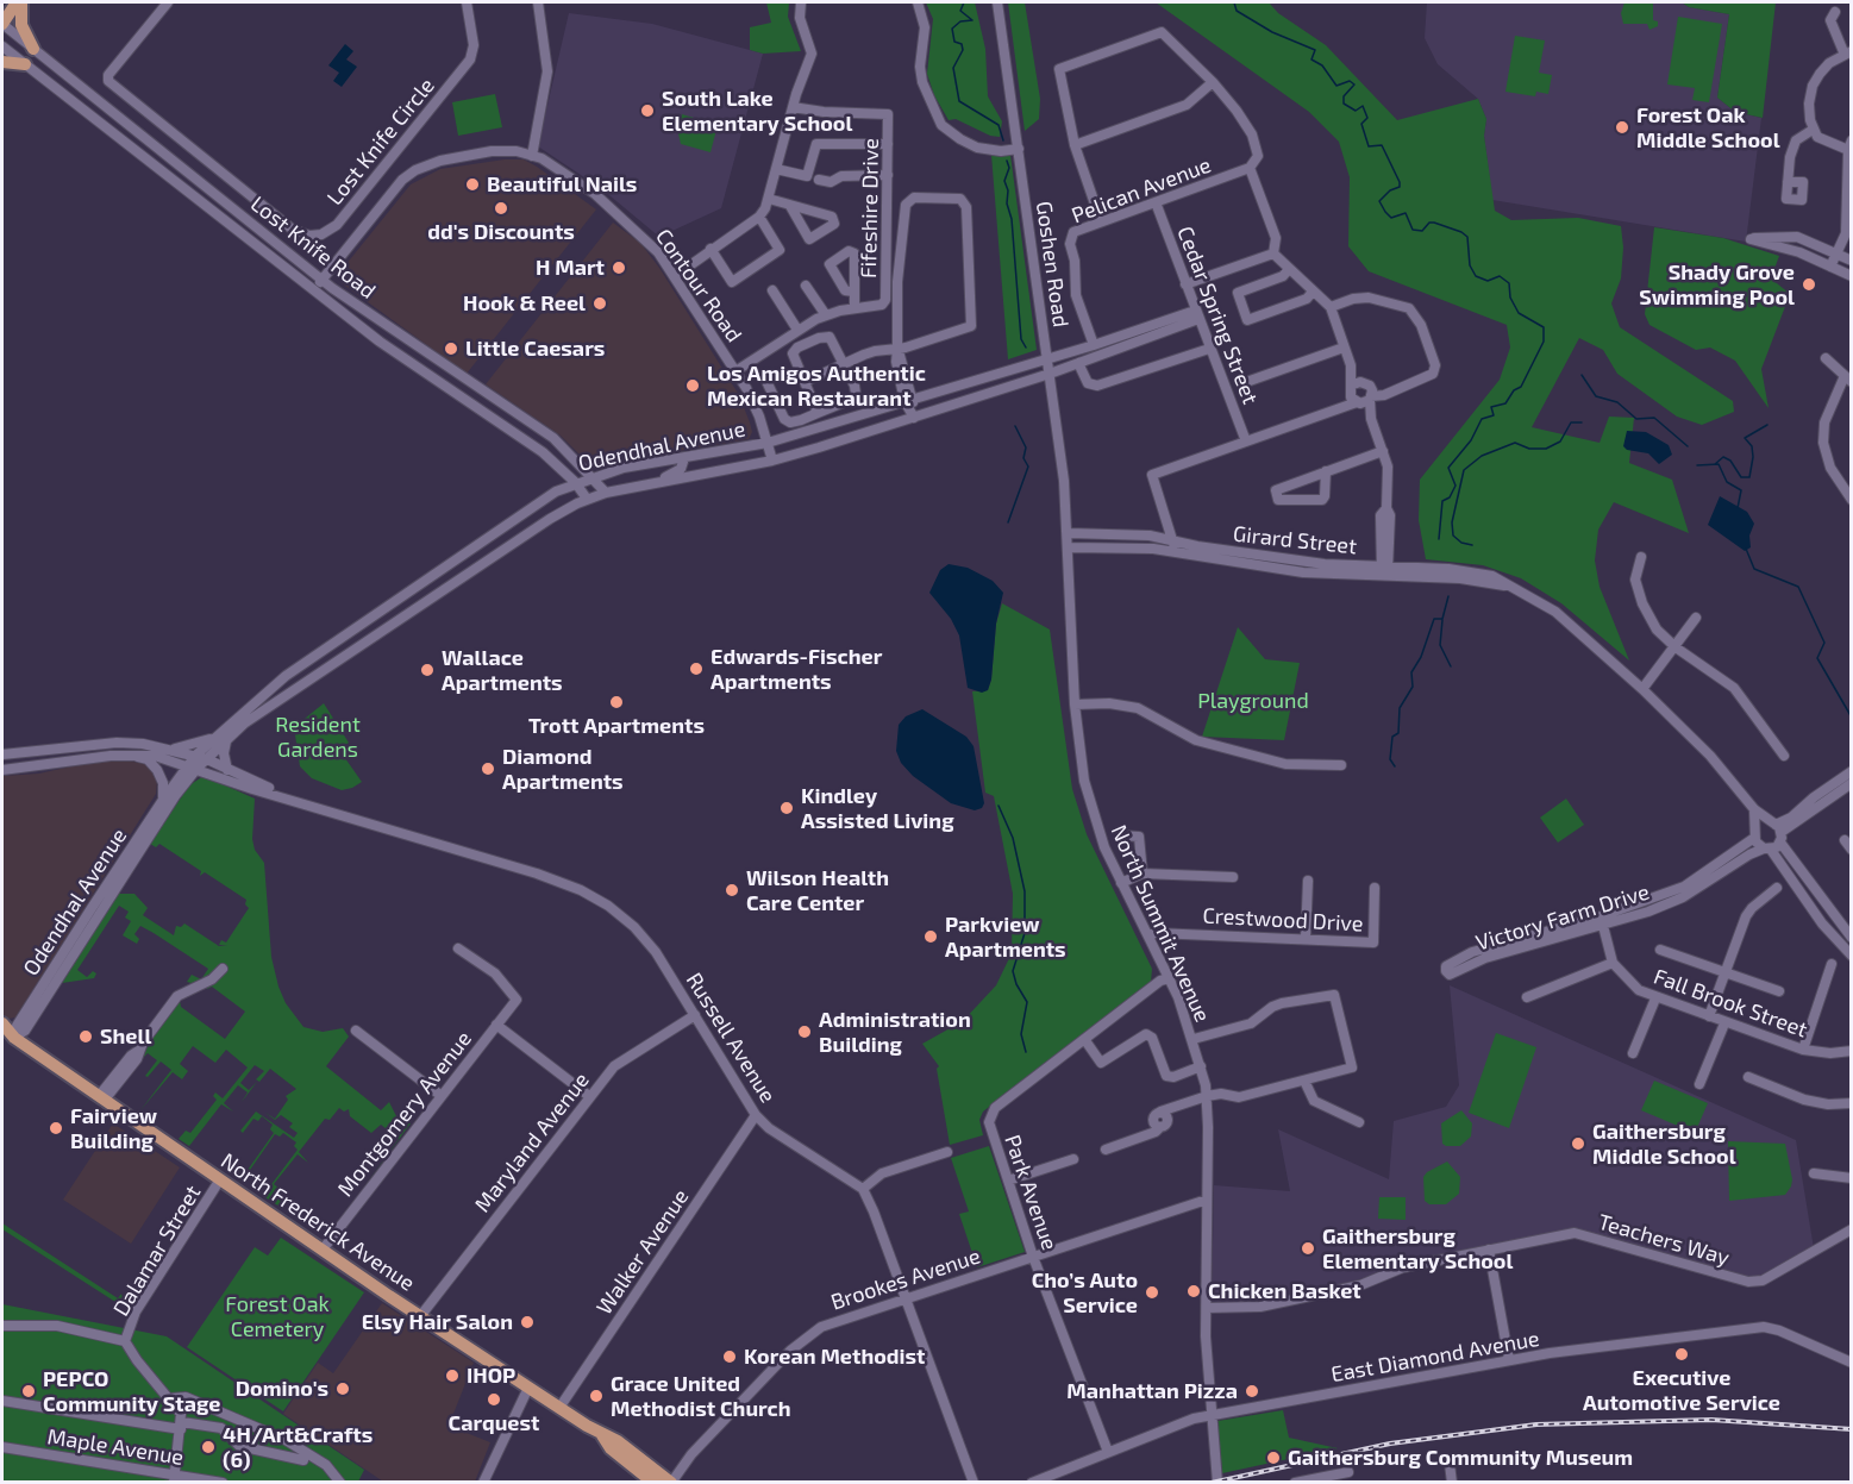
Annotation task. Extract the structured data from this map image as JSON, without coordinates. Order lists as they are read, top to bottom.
{
  "streets": {
    "main road": ["North Frederick Avenue"],
    "street": [
      "Lost Knife Circle",
      "Pelican Avenue",
      "Fifeshire Drive",
      "Lost Knife Road",
      "Goshen Road",
      "Contour Road",
      "Cedar Spring Street",
      "Odendhal Avenue",
      "Girard Street",
      "Victory Farm Drive",
      "Crestwood Drive",
      "North Summit Avenue",
      "Fall Brook Street",
      "Russell Avenue",
      "Montgomery Avenue",
      "Maryland Avenue",
      "Park Avenue",
      "Teachers Way",
      "Dalamar Street",
      "Walker Avenue",
      "Brookes Avenue",
      "East Diamond Avenue",
      "Maple Avenue"
    ]
  },
  "crossings": [
    ["Pelican Avenue", "Cedar Spring Street"],
    ["Pelican Avenue", "Odendhal Avenue"],
    ["Lost Knife Road", "Contour Road"],
    ["Lost Knife Road", "Odendhal Avenue"],
    ["Goshen Road", "Odendhal Avenue"],
    ["Goshen Road", "Girard Street"],
    ["Goshen Road", "North Summit Avenue"],
    ["Contour Road", "Odendhal Avenue"],
    ["Cedar Spring Street", "Odendhal Avenue"],
    ["Odendhal Avenue", "Russell Avenue"],
    ["Odendhal Avenue", "North Frederick Avenue"],
    ["Girard Street", "Victory Farm Drive"],
    ["Girard Street", "North Summit Avenue"],
    ["Crestwood Drive", "North Summit Avenue"],
    ["North Summit Avenue", "Park Avenue"],
    ["North Summit Avenue", "Teachers Way"],
    ["North Summit Avenue", "Brookes Avenue"],
    ["North Summit Avenue", "East Diamond Avenue"],
    ["Russell Avenue", "Maryland Avenue"],
    ["Russell Avenue", "Walker Avenue"],
    ["Montgomery Avenue", "North Frederick Avenue"],
    ["Maryland Avenue", "North Frederick Avenue"],
    ["Park Avenue", "Brookes Avenue"],
    ["Park Avenue", "East Diamond Avenue"],
    ["North Frederick Avenue", "Dalamar Street"],
    ["North Frederick Avenue", "Walker Avenue"],
    ["North Frederick Avenue", "Brookes Avenue"]
  ],
  "parks": ["Playground", "Resident Gardens", "Forest Oak Cemetery"],
  "places": [
    "South Lake Elementary School",
    "Forest Oak Middle School",
    "Beautiful Nails",
    "dd's Discounts",
    "H Mart",
    "Shady Grove Swimming Pool",
    "Hook & Reel",
    "Little Caesars",
    "Los Amigos Authentic Mexican Restaurant",
    "Edwards-Fischer Apartments",
    "Wallace Apartments",
    "Trott Apartments",
    "Diamond Apartments",
    "Kindley Assisted Living",
    "Wilson Health Care Center",
    "Parkview Apartments",
    "Administration Building",
    "Shell",
    "Fairview Building",
    "Gaithersburg Middle School",
    "Gaithersburg Elementary School",
    "Chicken Basket",
    "Cho’s Auto Service",
    "Elsy Hair Salon",
    "Executive Automotive Service",
    "Korean Methodist",
    "IHOP",
    "Domino's",
    "PEPCO Community Stage",
    "Manhattan Pizza",
    "Grace United Methodist Church",
    "Carquest",
    "4H/Art&Crafts (6)",
    "Gaithersburg Community Museum"
  ]
}
